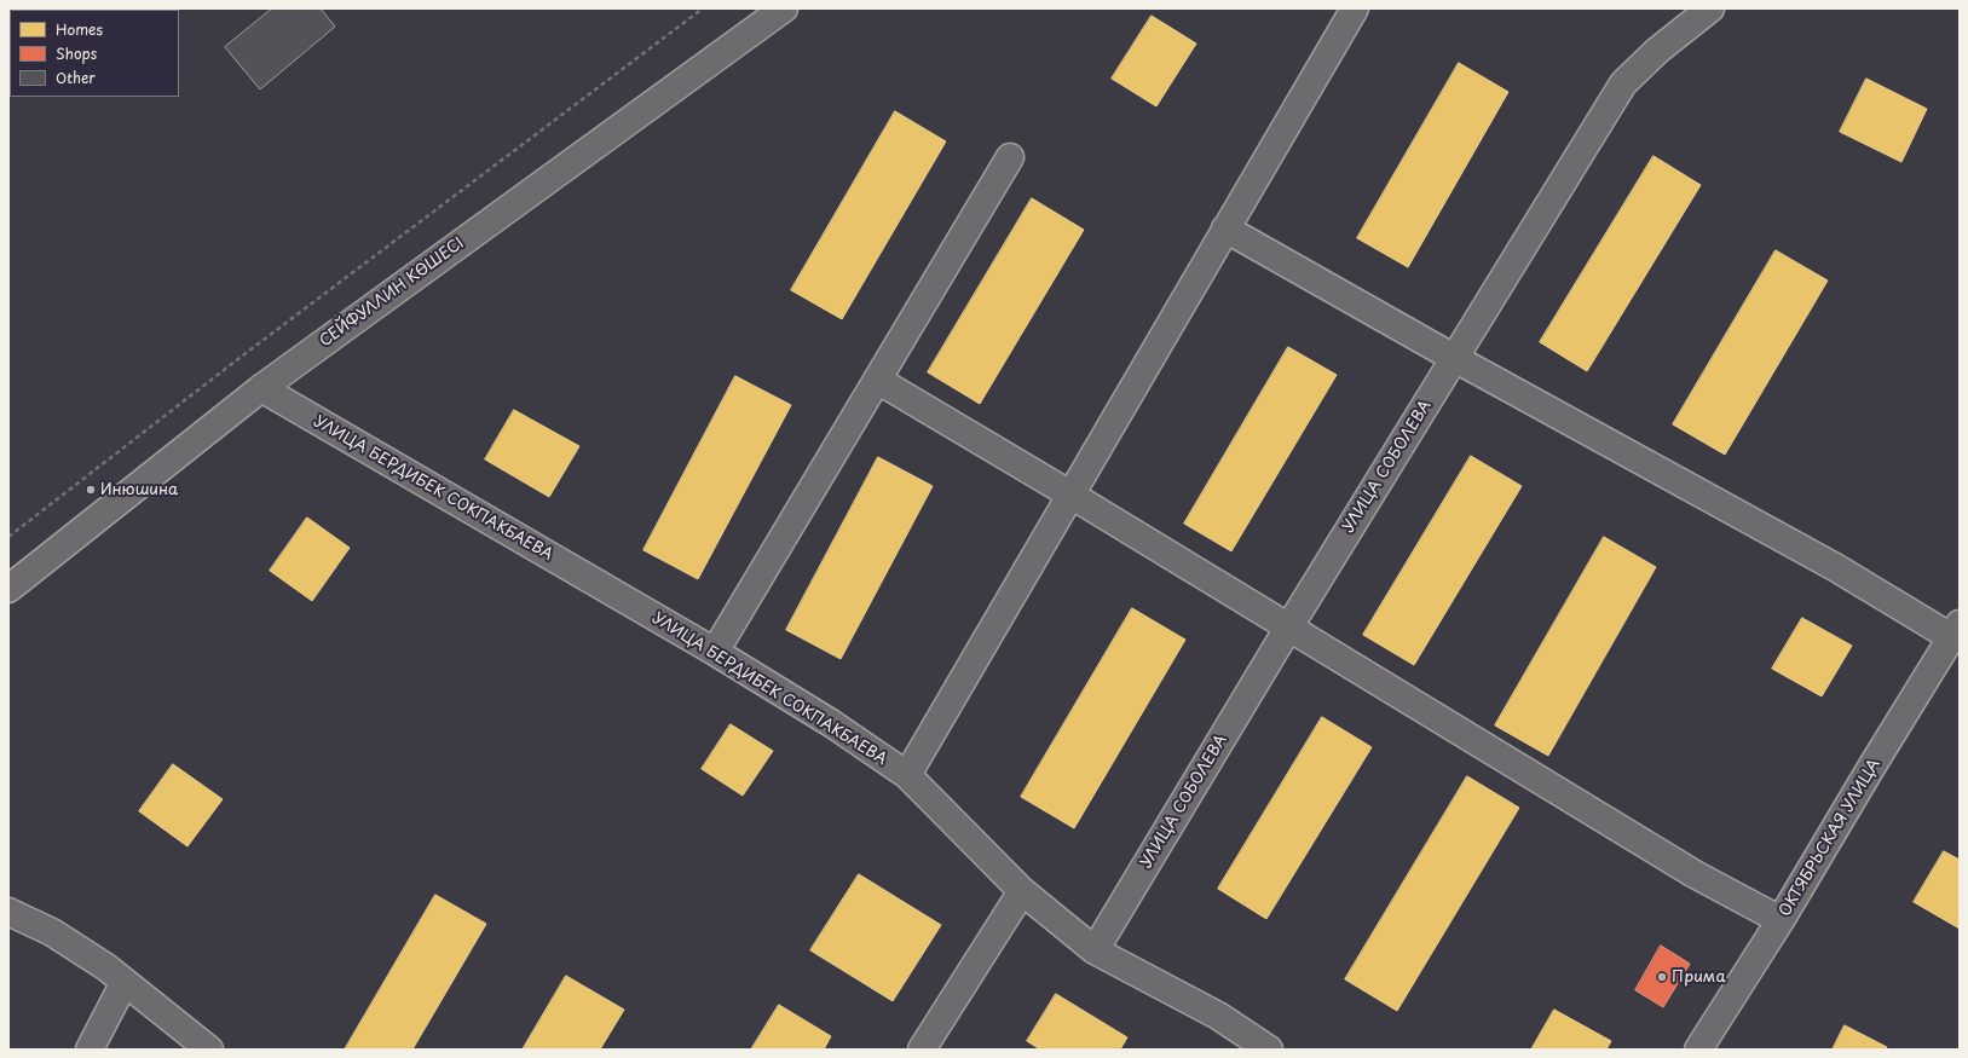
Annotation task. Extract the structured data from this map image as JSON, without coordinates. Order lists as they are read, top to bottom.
{
  "streets": {
    "street": [
      "СЕЙФУЛЛИН КӨШЕСІ",
      "УЛИЦА СОБОЛЕВА",
      "УЛИЦА БЕРДИБЕК СОКПАКБАЕВА",
      "ОКТЯБРЬСКАЯ УЛИЦА"
    ]
  },
  "crossings": [
    ["СЕЙФУЛЛИН КӨШЕСІ", "УЛИЦА БЕРДИБЕК СОКПАКБАЕВА"],
    ["УЛИЦА СОБОЛЕВА", "УЛИЦА БЕРДИБЕК СОКПАКБАЕВА"]
  ],
  "places": ["Инюшина", "Прима"],
  "legend": ["Homes", "Shops", "Other"]
}
